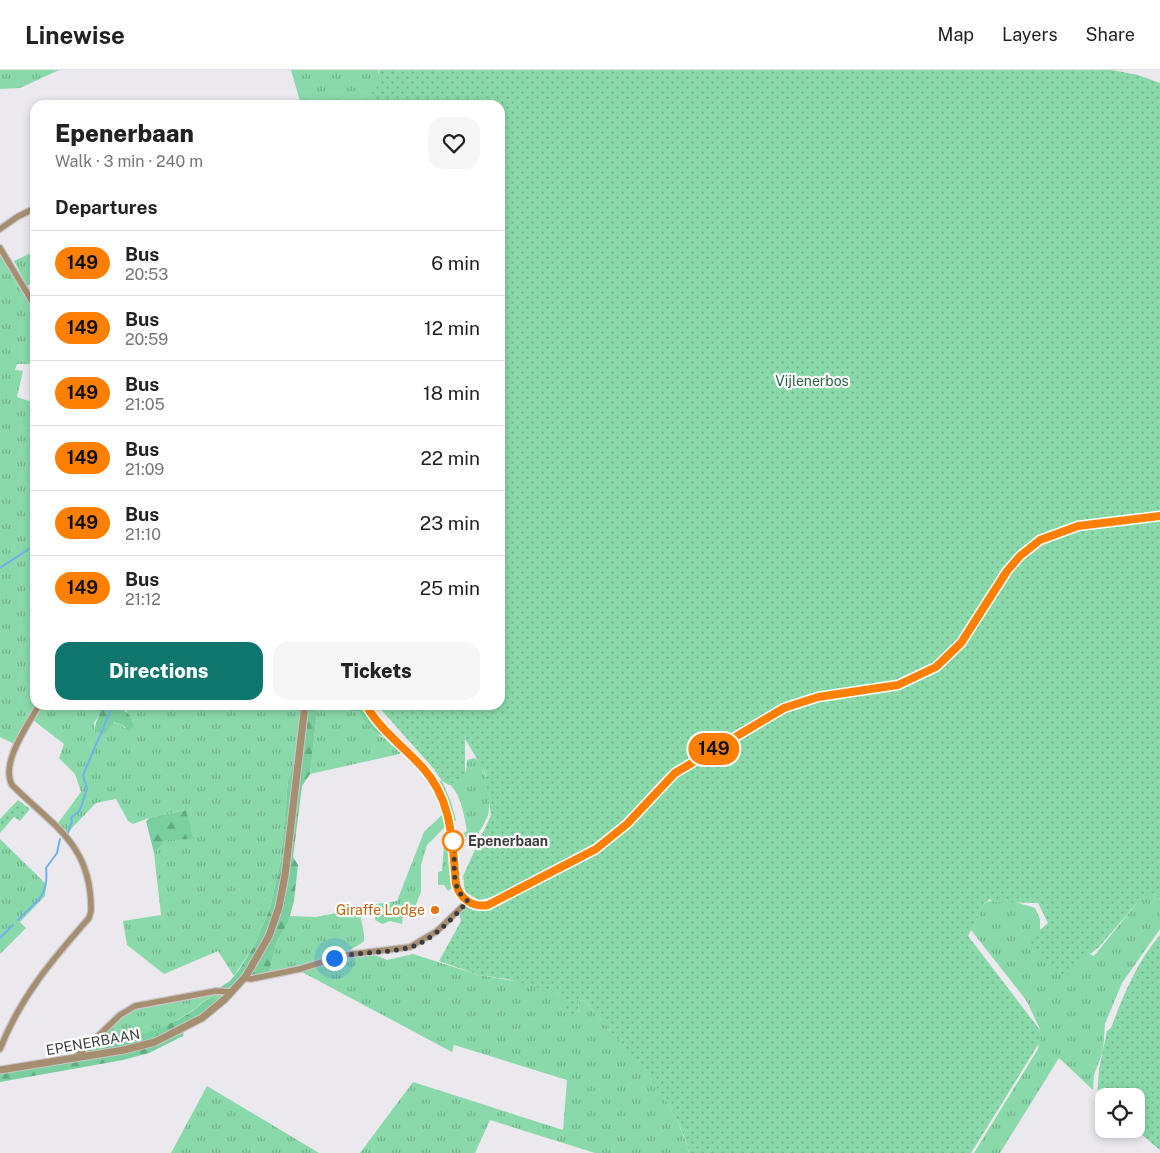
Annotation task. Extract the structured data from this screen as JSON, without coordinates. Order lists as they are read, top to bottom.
{
  "streets": {
    "street": ["EPENERBAAN"]
  },
  "parks": ["Vijlenerbos"],
  "places": ["Epenerbaan", "Giraffe Lodge"],
  "lines": ["bus line 149"],
  "page": {
    "header": "Linewise",
    "nav": ["Map", "Layers", "Share"],
    "on_map": "149",
    "heading": [
      ["Epenerbaan", "Walk · 3 min · 240 m"],
      "Departures"
    ],
    "list": [
      {
        "mark": "149",
        "name": "Bus",
        "note": "20:53",
        "value": "6 min"
      },
      {
        "mark": "149",
        "name": "Bus",
        "note": "20:59",
        "value": "12 min"
      },
      {
        "mark": "149",
        "name": "Bus",
        "note": "21:05",
        "value": "18 min"
      },
      {
        "mark": "149",
        "name": "Bus",
        "note": "21:09",
        "value": "22 min"
      },
      {
        "mark": "149",
        "name": "Bus",
        "note": "21:10",
        "value": "23 min"
      },
      {
        "mark": "149",
        "name": "Bus",
        "note": "21:12",
        "value": "25 min"
      }
    ],
    "buttons": ["Directions", "Tickets"]
  }
}
